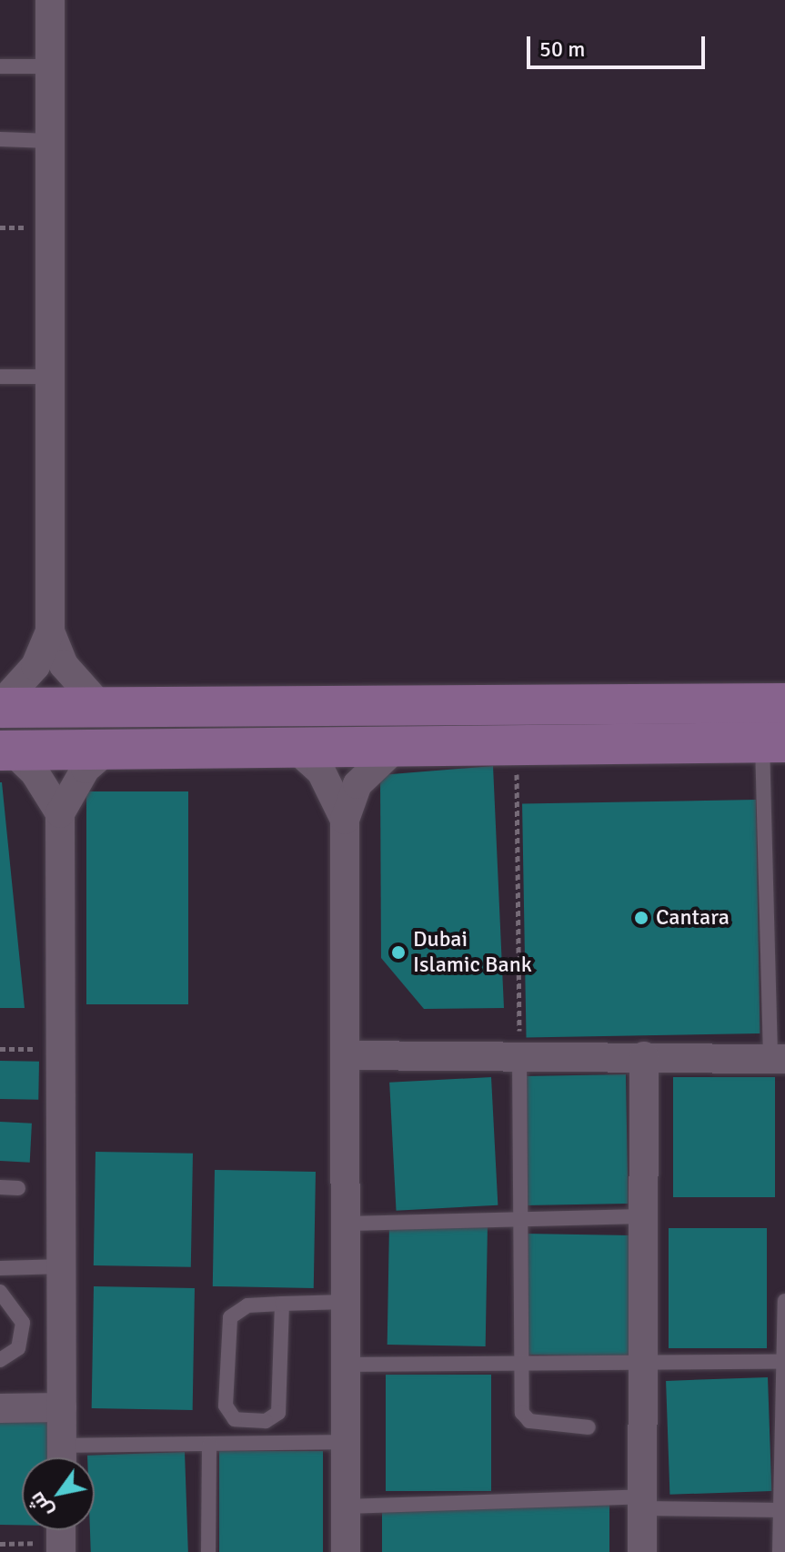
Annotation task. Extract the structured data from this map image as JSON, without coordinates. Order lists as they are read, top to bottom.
{
  "places": ["Cantara", "Dubai Islamic Bank"],
  "scale_bar": "50 m",
  "north": "bottom left"
}
